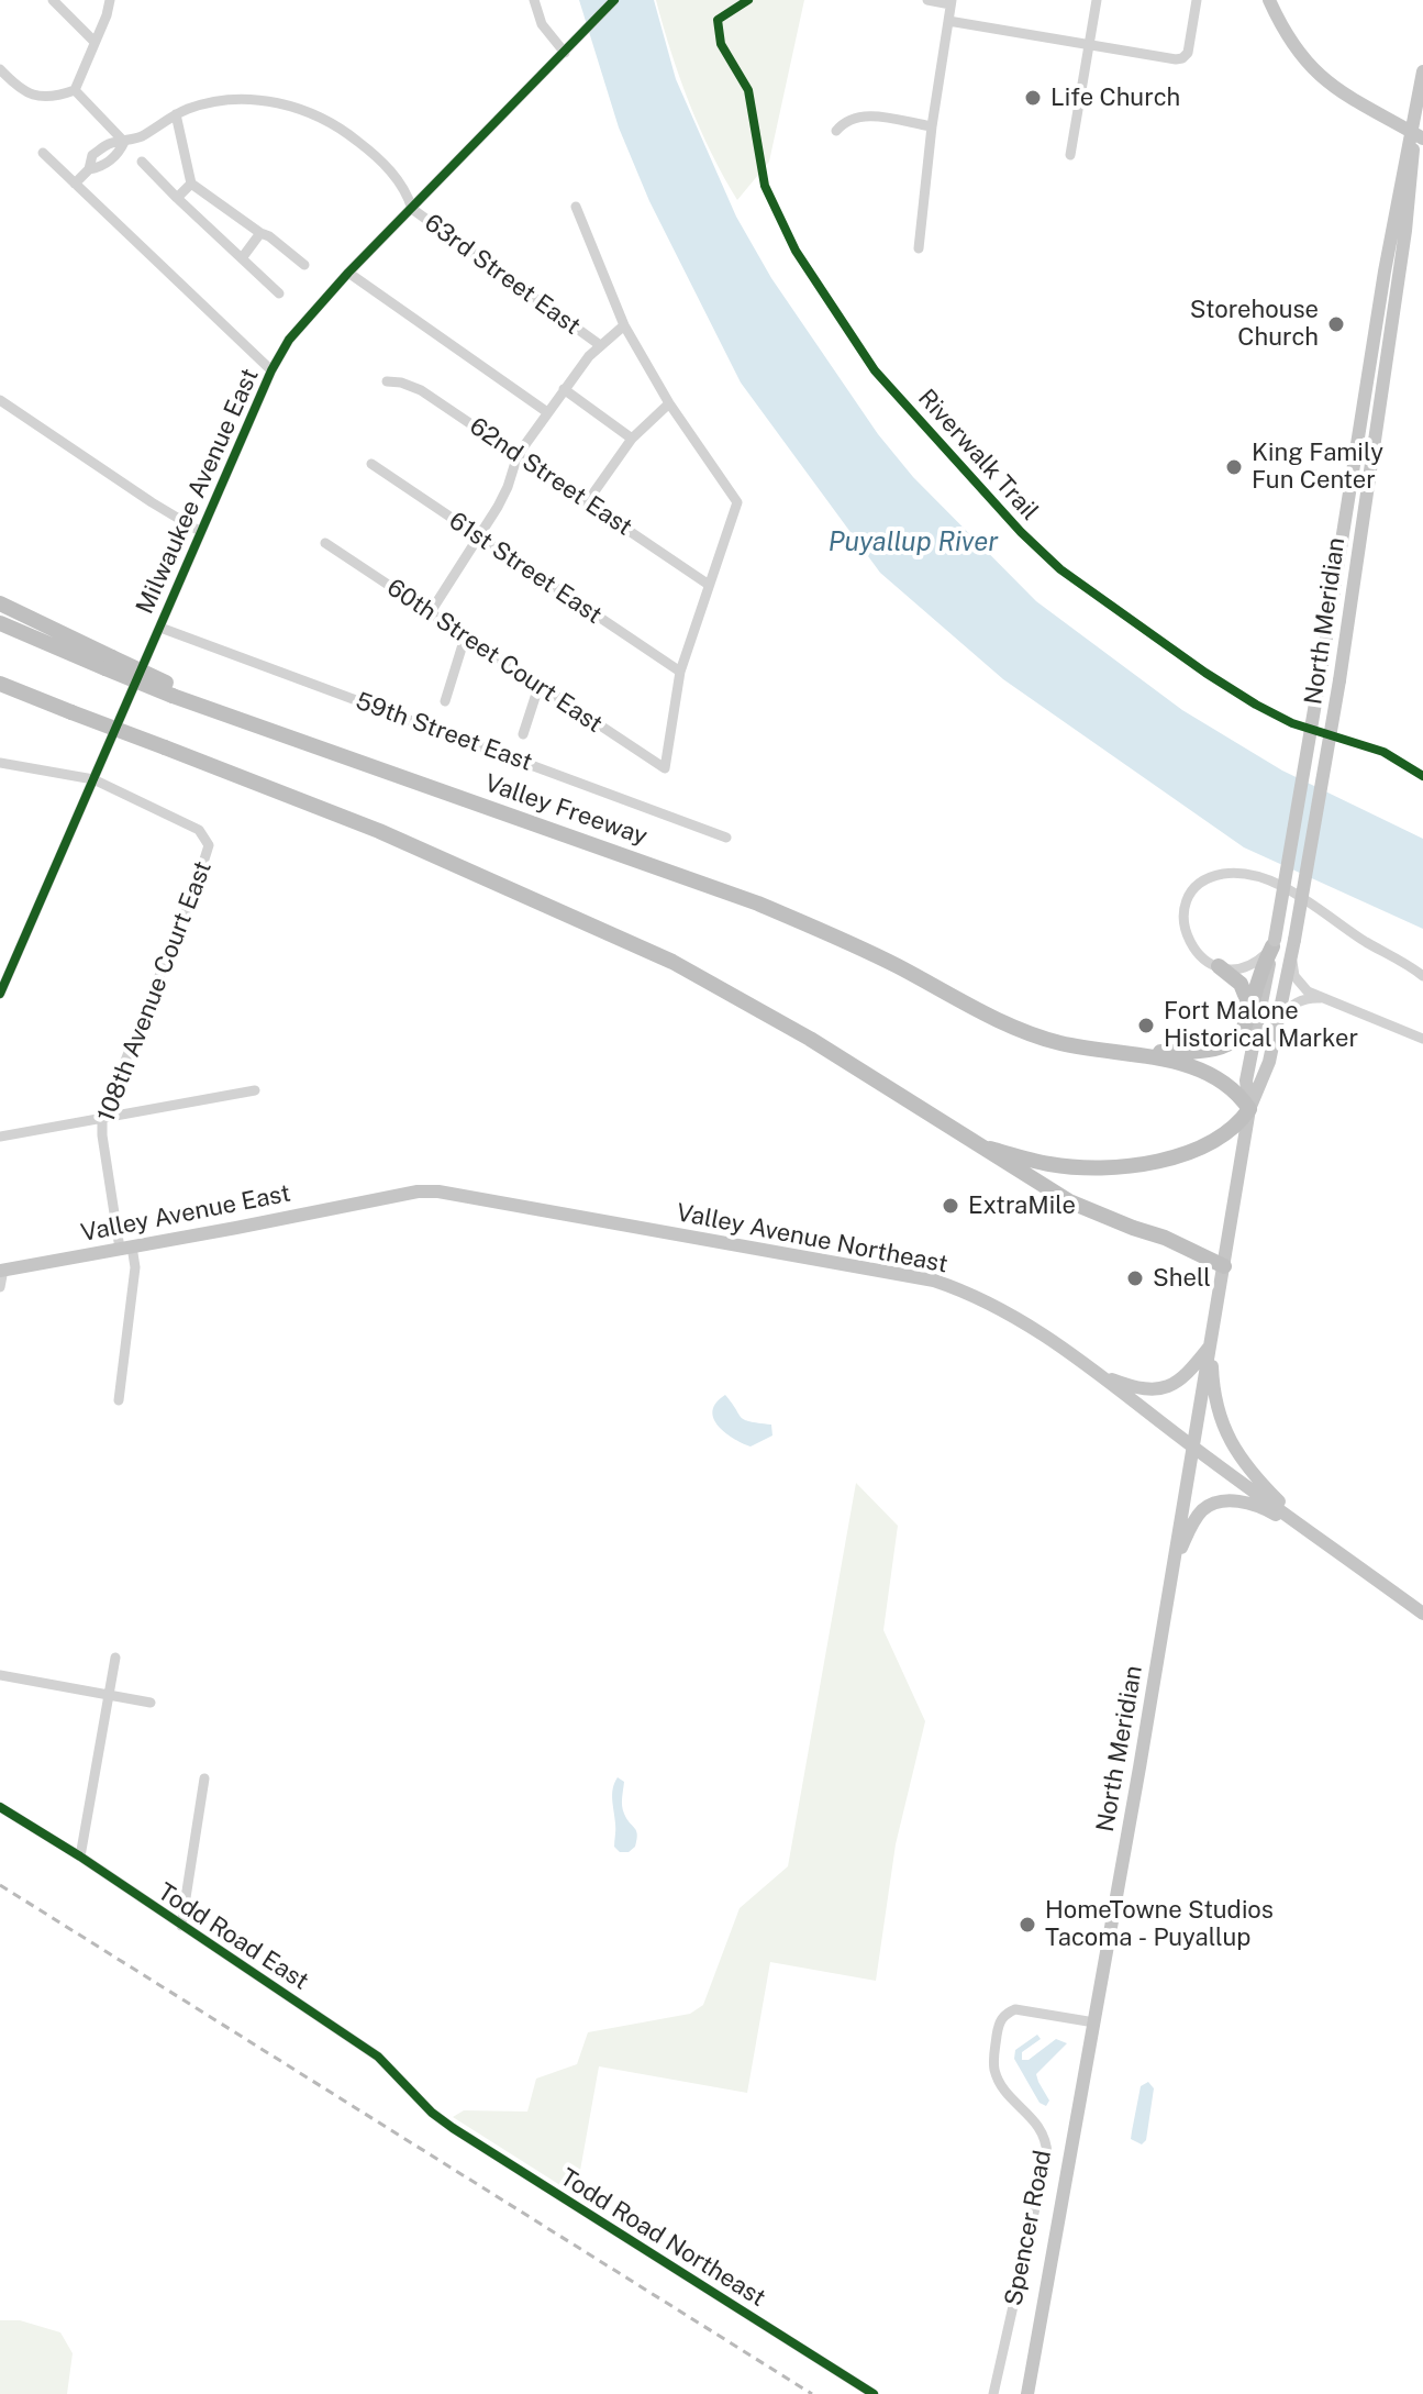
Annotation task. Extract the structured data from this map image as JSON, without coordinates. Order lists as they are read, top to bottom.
{
  "streets": {
    "highway": ["Valley Freeway"],
    "main road": ["North Meridian", "Valley Avenue East", "Valley Avenue Northeast"],
    "street": [
      "63rd Street East",
      "62nd Street East",
      "Milwaukee Avenue East",
      "61st Street East",
      "60th Street Court East",
      "59th Street East",
      "108th Avenue Court East",
      "Todd Road East",
      "Spencer Road",
      "Todd Road Northeast"
    ],
    "cycle path": ["Riverwalk Trail"]
  },
  "crossings": [
    ["63rd Street East", "Milwaukee Avenue East"],
    ["Milwaukee Avenue East", "59th Street East"],
    ["Milwaukee Avenue East", "108th Avenue Court East"],
    ["61st Street East", "60th Street Court East"],
    ["North Meridian", "Valley Avenue Northeast"],
    ["North Meridian", "Spencer Road"],
    ["108th Avenue Court East", "Valley Avenue East"],
    ["Valley Avenue East", "Valley Avenue Northeast"],
    ["Todd Road East", "Todd Road Northeast"]
  ],
  "water": ["Puyallup River"],
  "places": [
    "Life Church",
    "Storehouse Church",
    "King Family Fun Center",
    "Fort Malone Historical Marker",
    "ExtraMile",
    "Shell",
    "HomeTowne Studios Tacoma - Puyallup"
  ]
}
